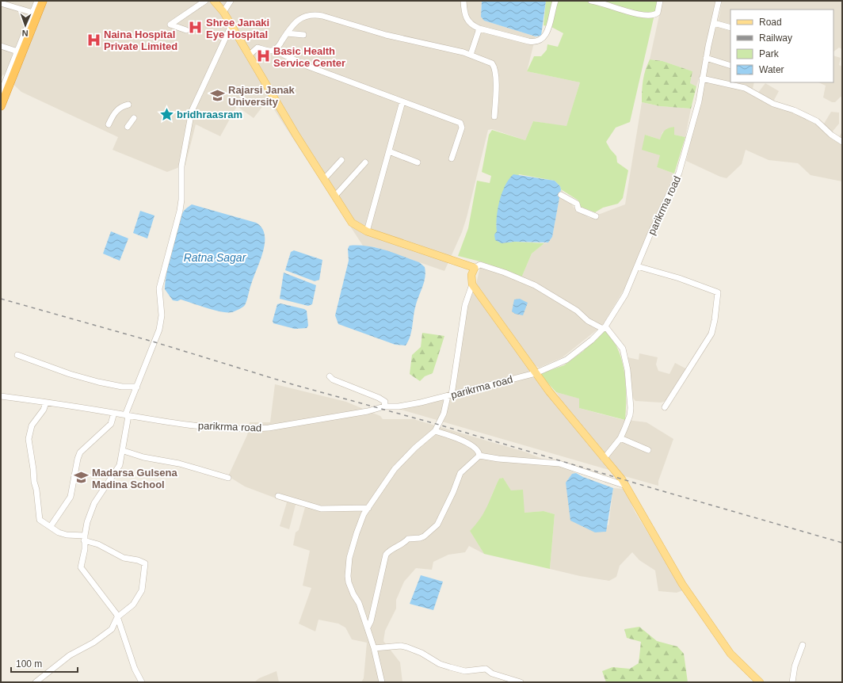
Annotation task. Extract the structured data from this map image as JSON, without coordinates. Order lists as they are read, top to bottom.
{
  "streets": {
    "street": ["parikrma road"]
  },
  "water": ["Ratna Sagar"],
  "places": {
    "hospital": ["Shree Janaki Eye Hospital", "Naina Hospital Private Limited", "Basic Health Service Center"],
    "school or university": ["Rajarsi Janak University", "Madarsa Gulsena Madina School"],
    "place": ["bridhraasram"]
  },
  "legend": [
    "Road",
    "Railway",
    "Park",
    "Water"
  ],
  "scale_bar": "100 m",
  "north": "bottom"
}
